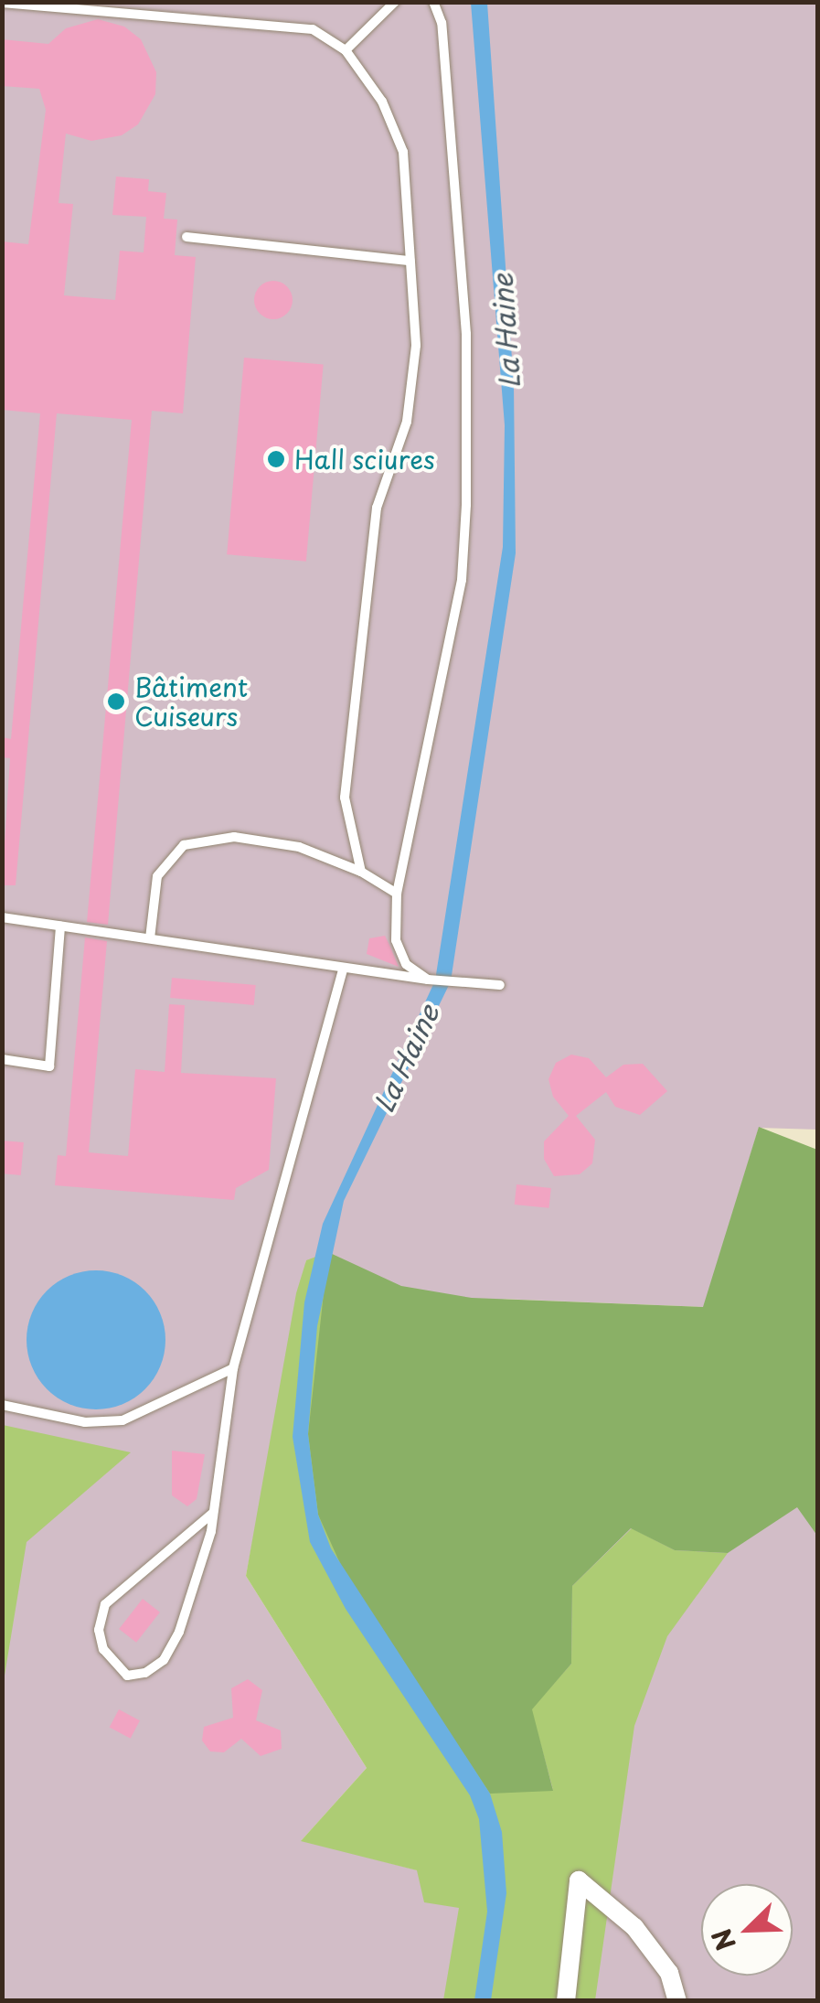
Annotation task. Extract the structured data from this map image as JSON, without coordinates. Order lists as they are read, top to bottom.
{
  "water": ["La Haine"],
  "places": ["Hall sciures", "Bâtiment Cuiseurs"],
  "north": "bottom left"
}
